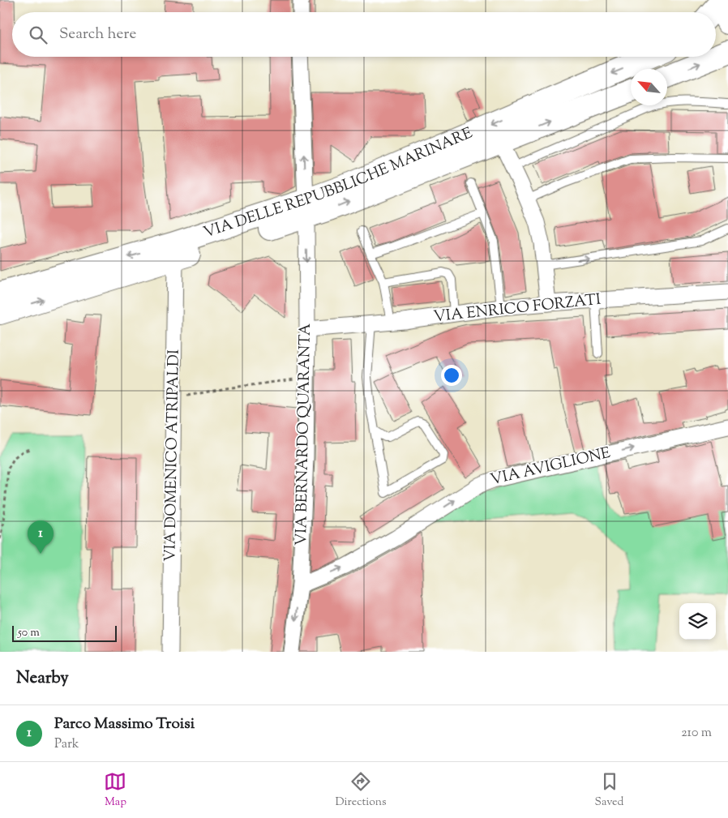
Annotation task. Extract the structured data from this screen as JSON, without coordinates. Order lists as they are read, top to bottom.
{
  "streets": {
    "main road": ["VIA DELLE REPUBBLICHE MARINARE"],
    "street": [
      "VIA ENRICO FORZATI",
      "VIA BERNARDO QUARANTA",
      "VIA DOMENICO ATRIPALDI",
      "VIA AVIGLIONE"
    ]
  },
  "crossings": [
    ["VIA DELLE REPUBBLICHE MARINARE", "VIA BERNARDO QUARANTA"],
    ["VIA DELLE REPUBBLICHE MARINARE", "VIA DOMENICO ATRIPALDI"],
    ["VIA ENRICO FORZATI", "VIA BERNARDO QUARANTA"],
    ["VIA BERNARDO QUARANTA", "VIA AVIGLIONE"]
  ],
  "one_way": ["VIA AVIGLIONE"],
  "scale_bar": "50 m",
  "north": "top left",
  "page": {
    "search": "Search here",
    "pins": "1",
    "scale": "50 m",
    "heading": "Nearby",
    "list": [
      {
        "mark": "1",
        "name": "Parco Massimo Troisi",
        "note": "Park",
        "value": "210 m"
      }
    ],
    "nav": ["Map", "Directions", "Saved"]
  }
}
